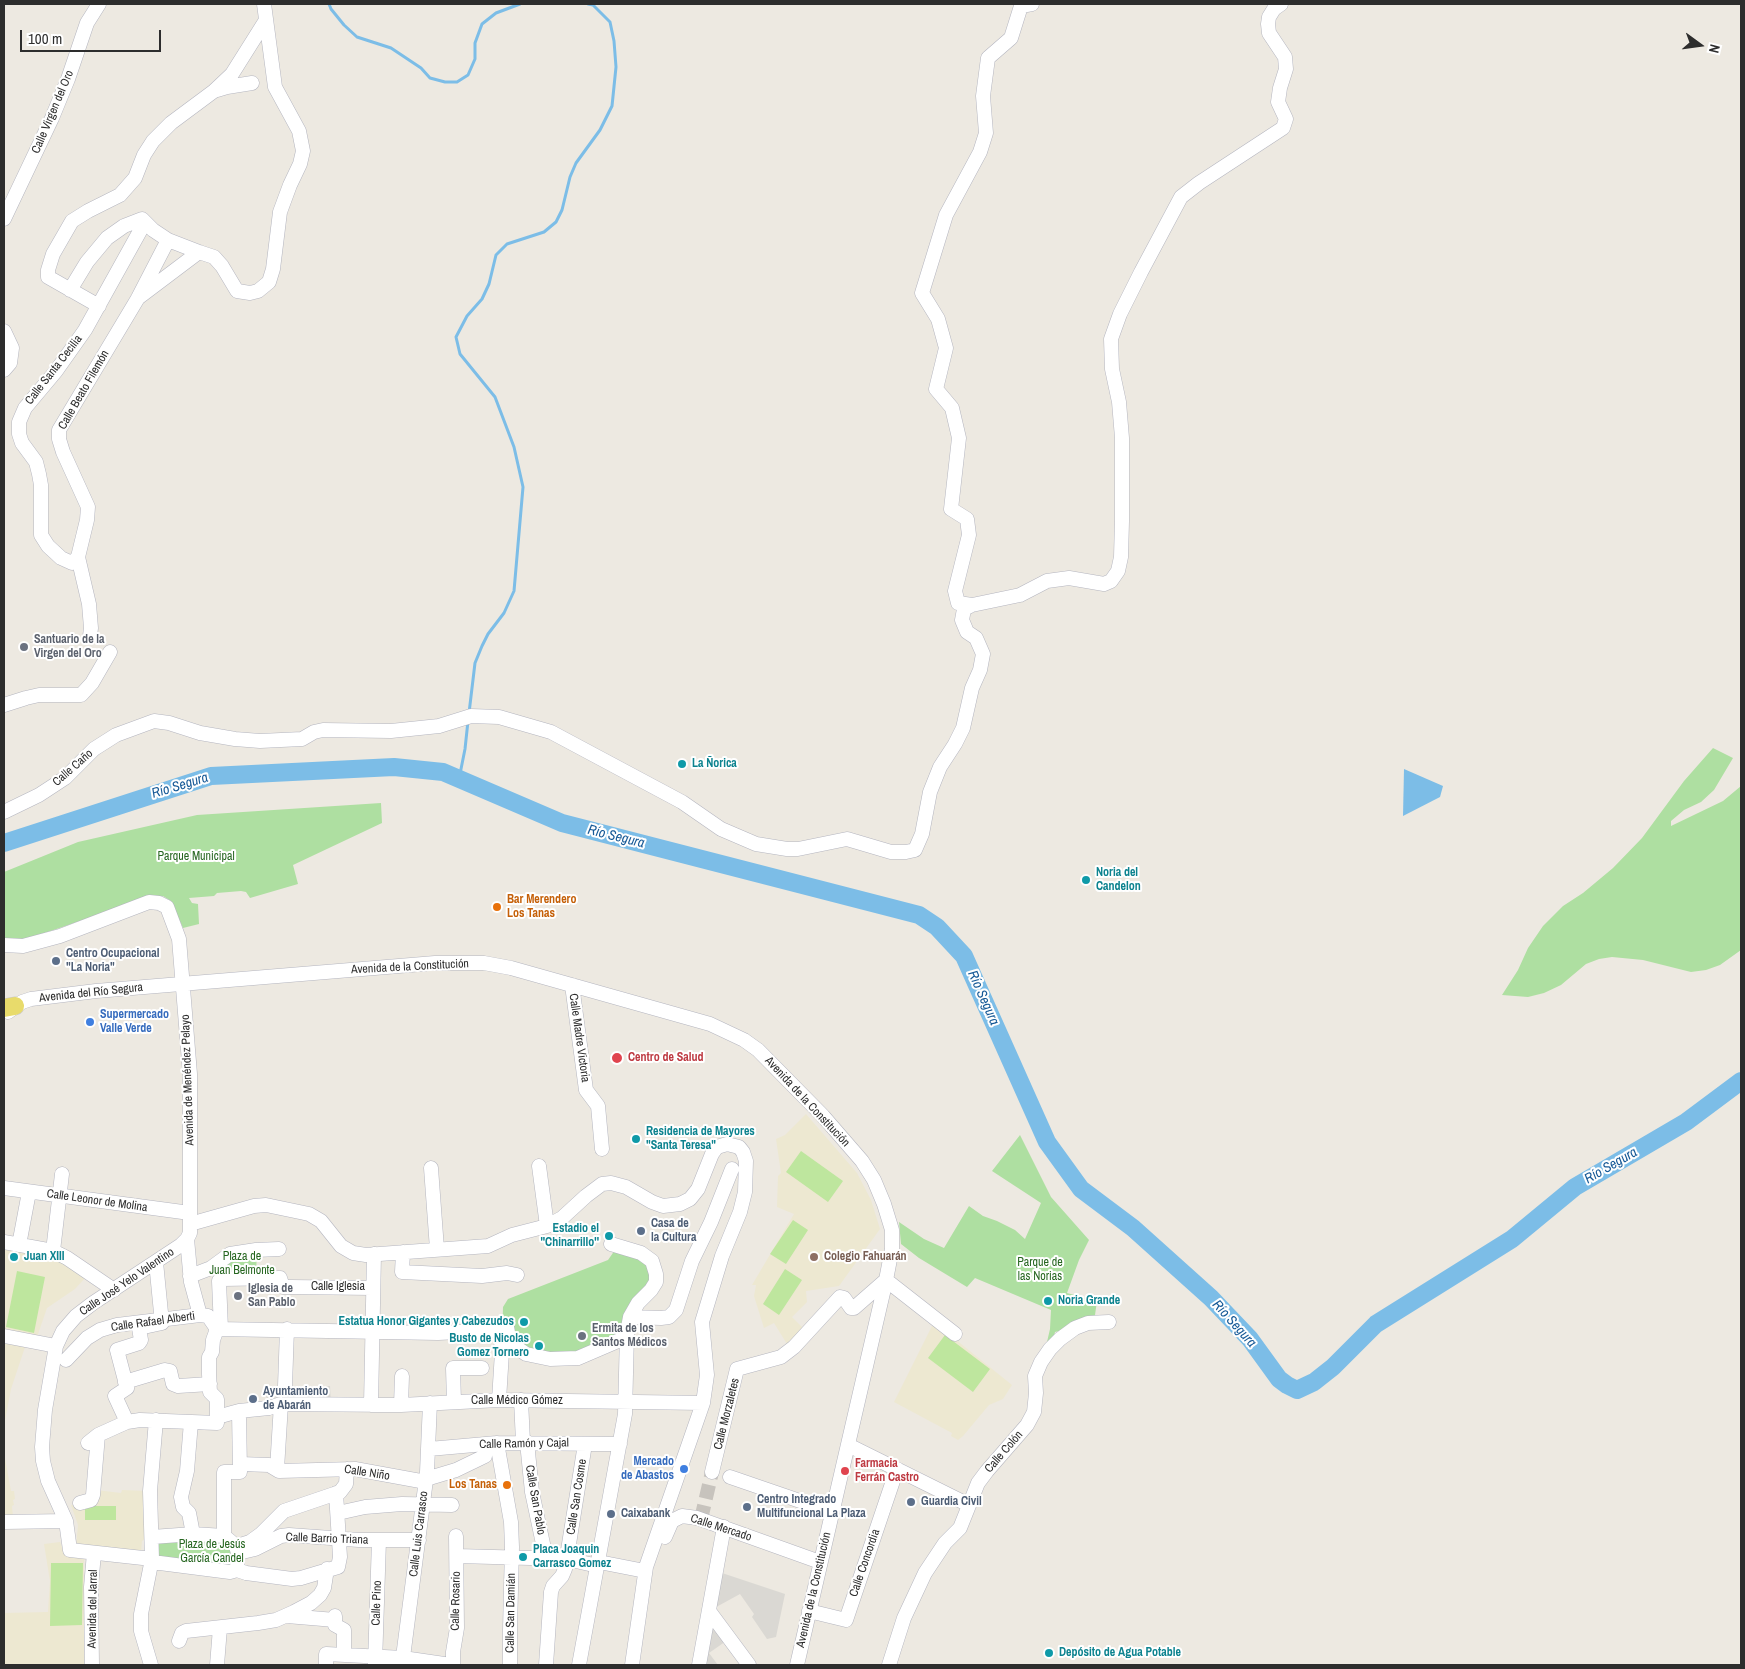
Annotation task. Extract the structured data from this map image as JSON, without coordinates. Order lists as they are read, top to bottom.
{
  "streets": {
    "street": [
      "Calle Virgen del Oro",
      "Calle Santa Cecilia",
      "Calle Beato Filemón",
      "Calle Caño",
      "Avenida de la Constitución",
      "Avenida del Río Segura",
      "Calle Madre Victoria",
      "Avenida de Menéndez Pelayo",
      "Calle Leonor de Molina",
      "Calle José Yelo Valentino",
      "Calle Iglesia",
      "Calle Rafael Alberti",
      "Calle Médico Gómez",
      "Calle Morzaletes",
      "Calle Ramón y Cajal",
      "Calle Colón",
      "Calle Niño",
      "Calle San Cosme",
      "Calle San Pablo",
      "Calle Mercado",
      "Calle Luis Carrasco",
      "Calle Barrio Triana",
      "Calle Concordia",
      "Calle Rosario",
      "Calle Pino",
      "Avenida del Jarral",
      "Calle San Damián"
    ]
  },
  "crossings": [
    ["Calle Santa Cecilia", "Calle Beato Filemón"],
    ["Avenida de la Constitución", "Avenida del Río Segura"],
    ["Avenida de la Constitución", "Calle Madre Victoria"],
    ["Avenida de la Constitución", "Avenida de Menéndez Pelayo"],
    ["Avenida de la Constitución", "Calle Morzaletes"],
    ["Avenida de la Constitución", "Calle Mercado"],
    ["Avenida de la Constitución", "Calle Concordia"],
    ["Avenida del Río Segura", "Avenida de Menéndez Pelayo"],
    ["Avenida de Menéndez Pelayo", "Calle Leonor de Molina"],
    ["Avenida de Menéndez Pelayo", "Calle José Yelo Valentino"],
    ["Calle Leonor de Molina", "Calle José Yelo Valentino"],
    ["Calle José Yelo Valentino", "Avenida del Jarral"],
    ["Calle Iglesia", "Calle Rafael Alberti"],
    ["Calle Médico Gómez", "Calle San Pablo"],
    ["Calle Médico Gómez", "Calle Luis Carrasco"],
    ["Calle Ramón y Cajal", "Calle Niño"],
    ["Calle Ramón y Cajal", "Calle San Cosme"],
    ["Calle Ramón y Cajal", "Calle San Pablo"],
    ["Calle Ramón y Cajal", "Calle Luis Carrasco"],
    ["Calle Ramón y Cajal", "Calle San Damián"],
    ["Calle Niño", "Calle Luis Carrasco"],
    ["Calle Niño", "Calle San Damián"],
    ["Calle Luis Carrasco", "Calle Barrio Triana"],
    ["Calle Barrio Triana", "Calle Pino"]
  ],
  "water": ["Río Segura"],
  "parks": [
    "Parque Municipal",
    "Plaza de Juan Belmonte",
    "Parque de las Norias",
    "Plaza de Jesús García Candel"
  ],
  "places": [
    "Santuario de la Virgen del Oro",
    "La Ñorica",
    "Noria del Candelon",
    "Bar Merendero Los Tanas",
    "Centro Ocupacional \"La Noria\"",
    "Supermercado Valle Verde",
    "Centro de Salud",
    "Residencia de Mayores \"Santa Teresa\"",
    "Casa de la Cultura",
    "Estadio el ''Chinarrillo''",
    "Juan XIII",
    "Colegio Fahuarán",
    "Iglesia de San Pablo",
    "Noria Grande",
    "Estatua Honor Gigantes y Cabezudos",
    "Ermita de los Santos Médicos",
    "Busto de Nicolas Gomez Tornero",
    "Ayuntamiento de Abarán",
    "Mercado de Abastos",
    "Farmacia Ferrán Castro",
    "Los Tanas",
    "Guardia Civil",
    "Centro Integrado Multifuncional La Plaza",
    "Caixabank",
    "Placa Joaquin Carrasco Gomez",
    "Depósito de Agua Potable"
  ],
  "scale_bar": "100 m",
  "north": "right"
}
